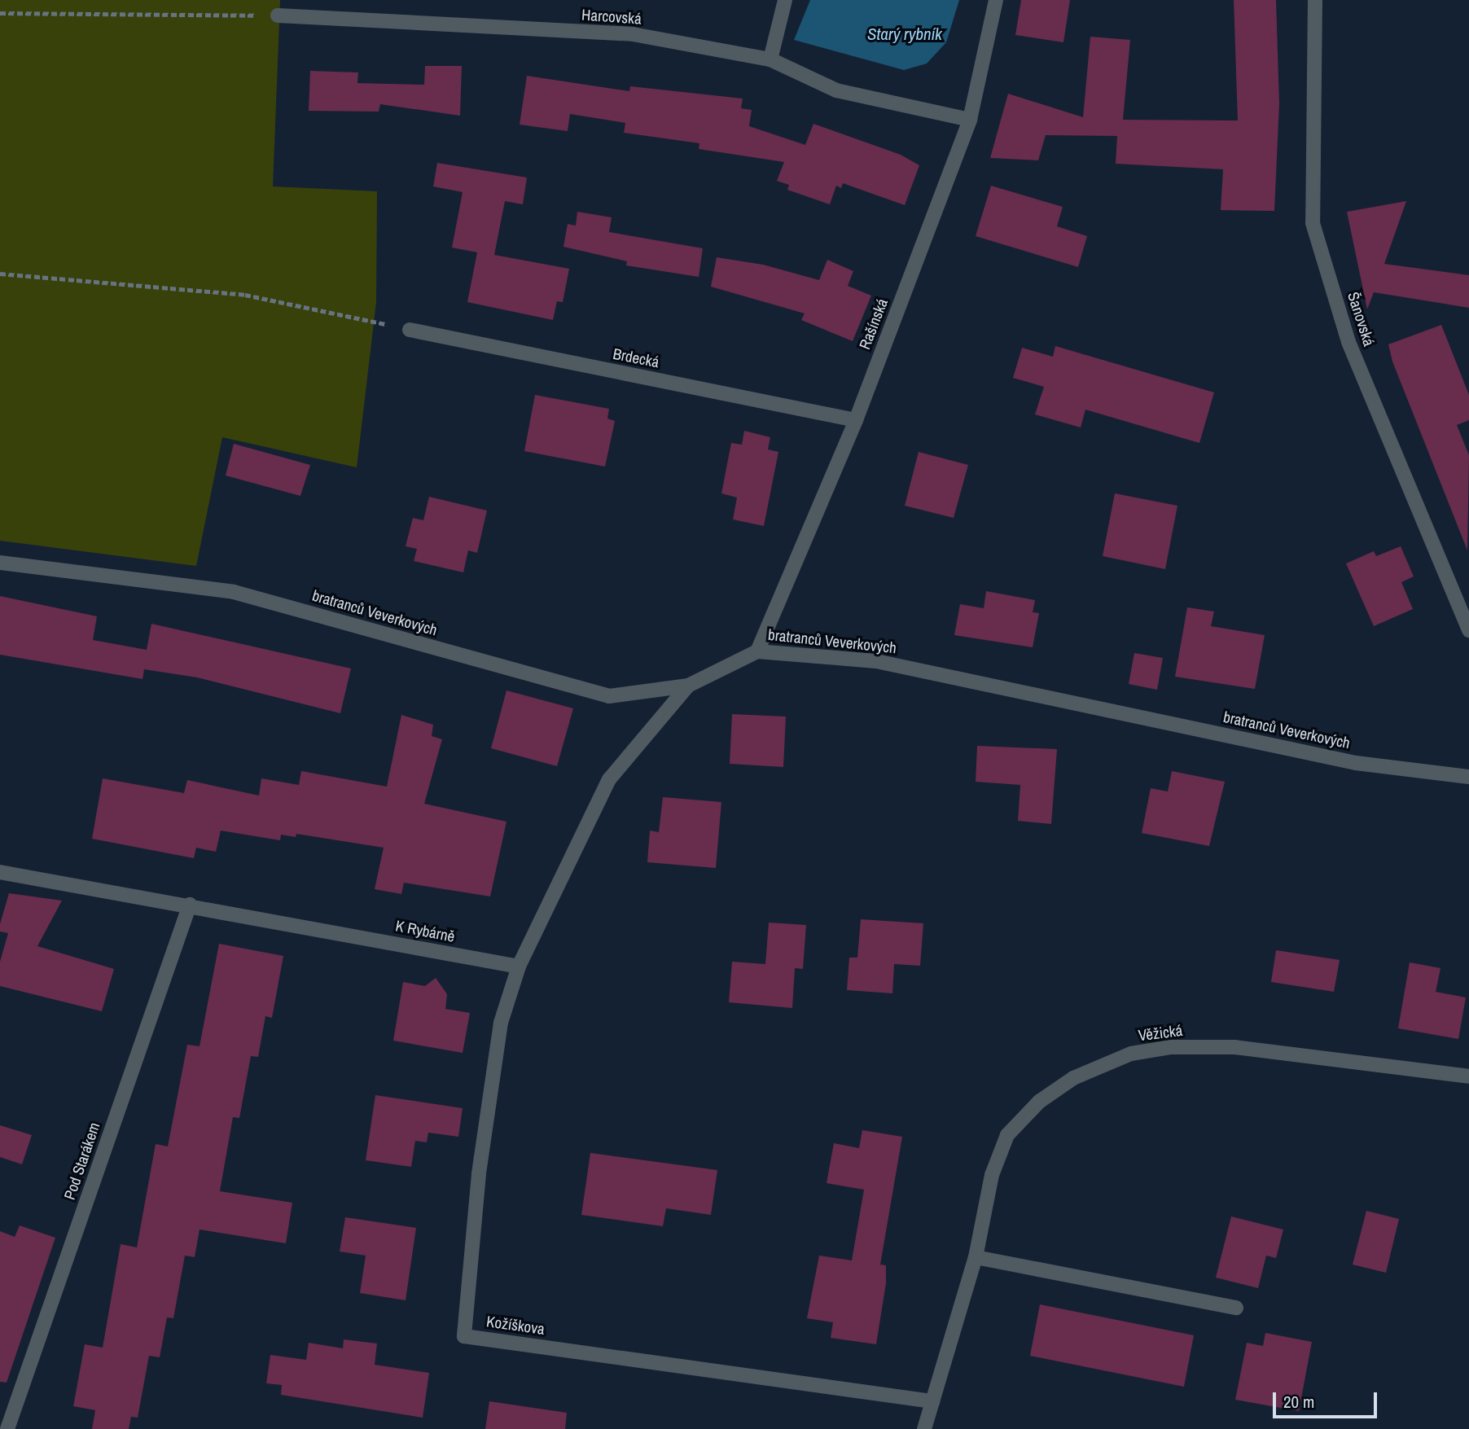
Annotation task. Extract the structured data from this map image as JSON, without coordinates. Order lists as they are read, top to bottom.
{
  "streets": {
    "street": [
      "Harcovská",
      "Šanovská",
      "Rašínská",
      "Brdecká",
      "bratranců Veverkových",
      "K Rybárně",
      "Věžická",
      "Pod Starákem",
      "Kožíškova"
    ]
  },
  "crossings": [
    ["Harcovská", "Rašínská"],
    ["Rašínská", "Brdecká"],
    ["Rašínská", "bratranců Veverkových"],
    ["K Rybárně", "Pod Starákem"],
    ["K Rybárně", "Kožíškova"],
    ["Věžická", "Kožíškova"]
  ],
  "water": ["Starý rybník"],
  "scale_bar": "20 m"
}
